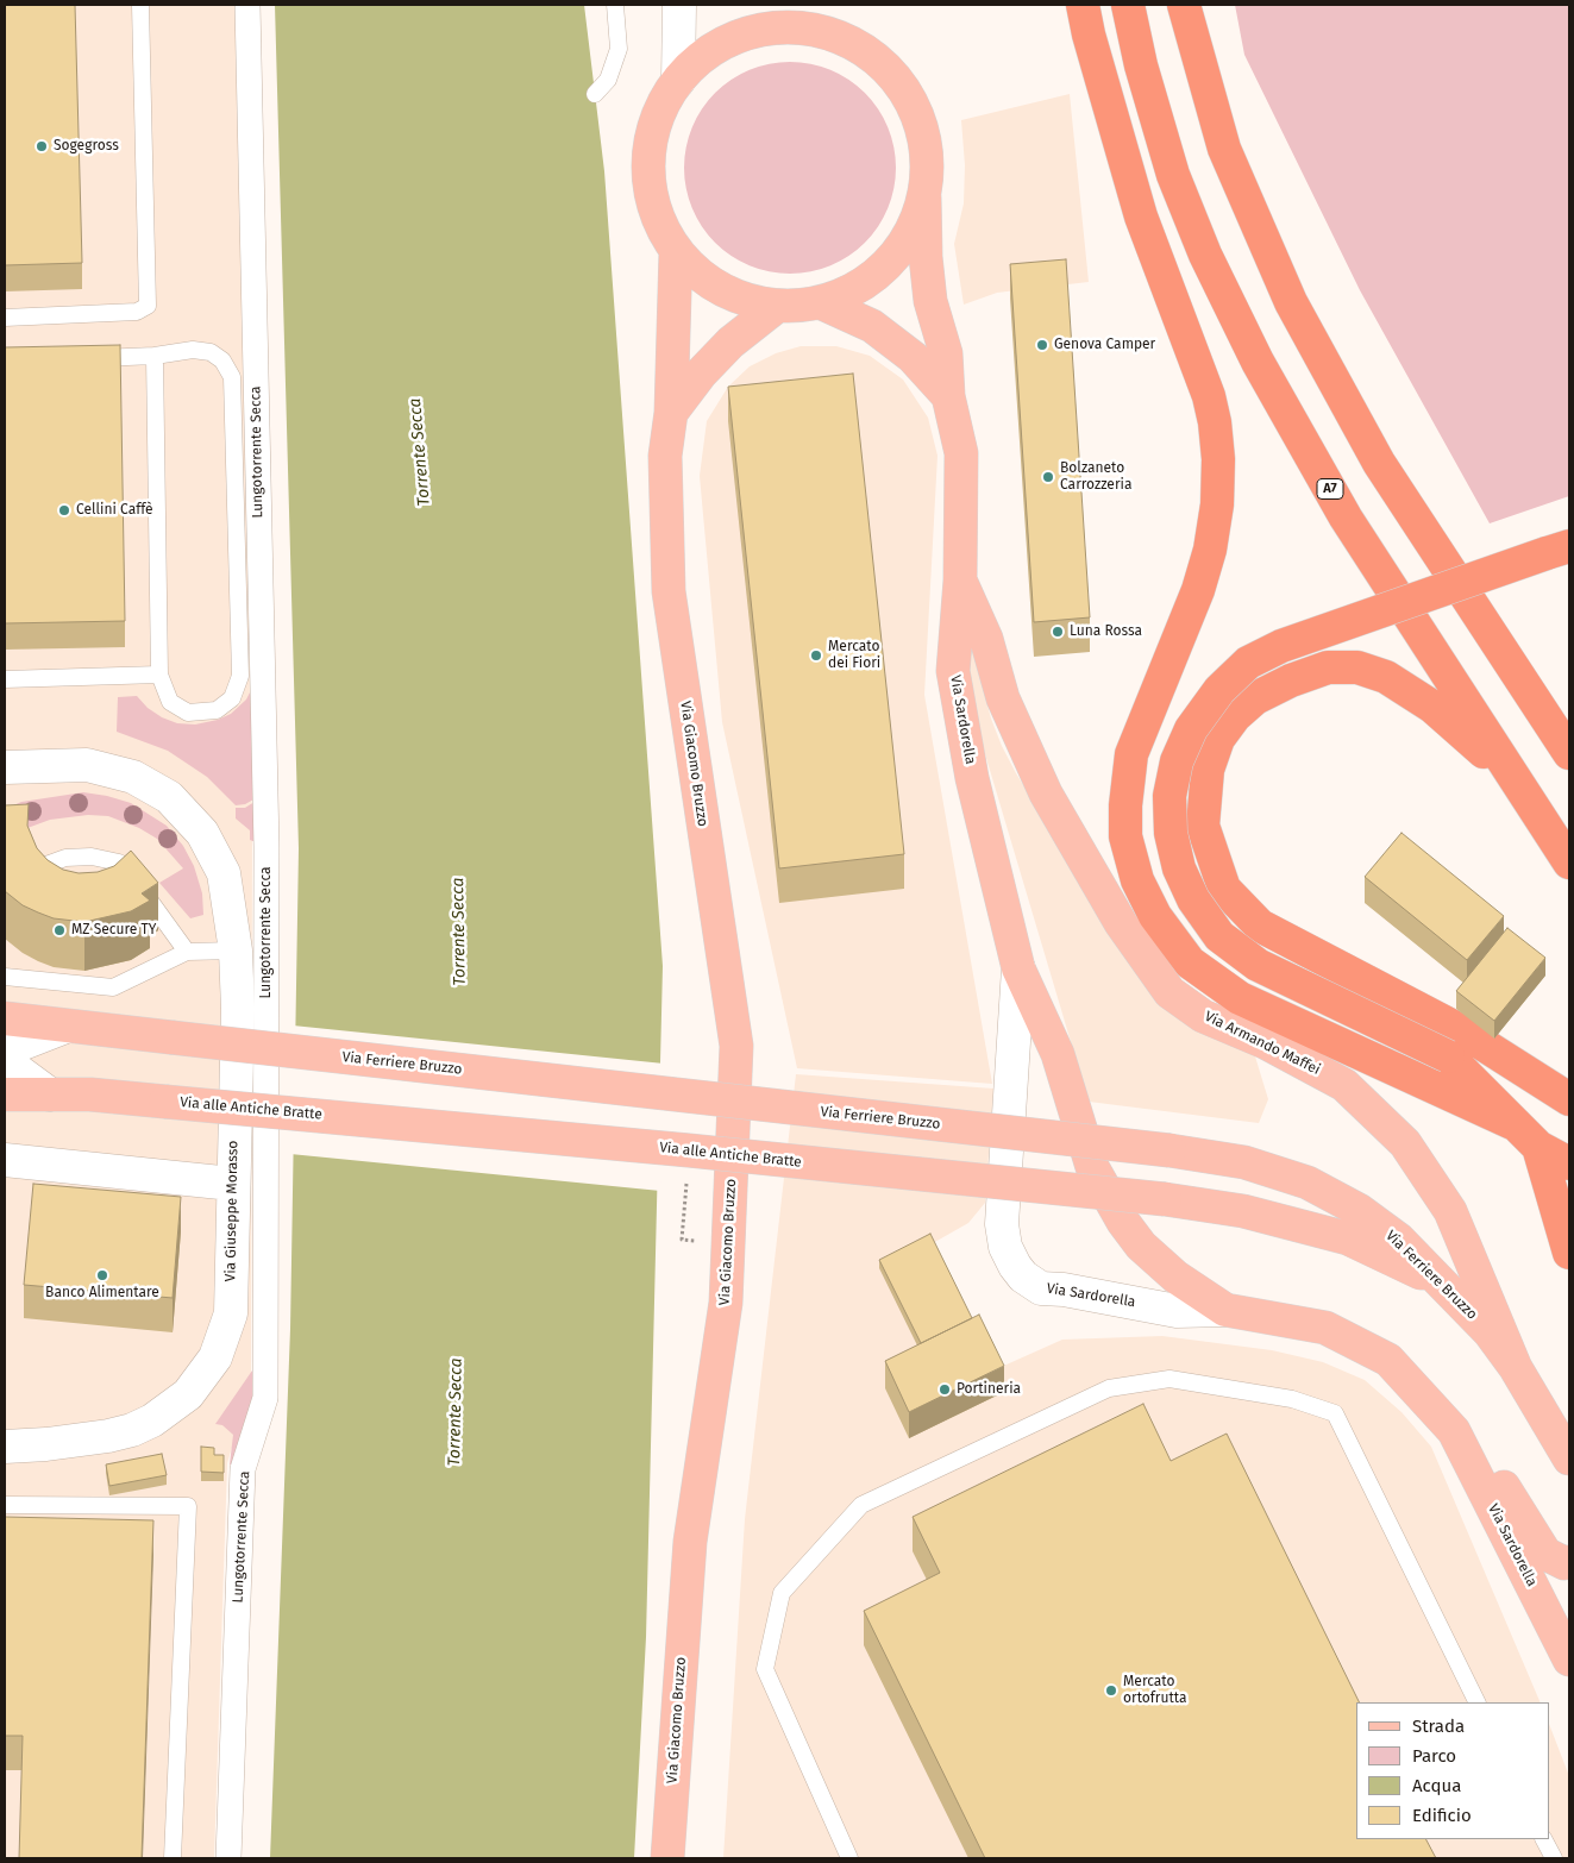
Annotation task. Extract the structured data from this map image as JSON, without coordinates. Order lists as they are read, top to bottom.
{
  "streets": {
    "highway": ["A7"],
    "main road": [
      "Via Sardorella",
      "Via Giacomo Bruzzo",
      "Via Armando Maffei",
      "Via Ferriere Bruzzo",
      "Via alle Antiche Bratte",
      "Via Giuseppe Morasso"
    ],
    "street": ["Lungotorrente Secca"]
  },
  "crossings": [
    ["Via Sardorella", "Via Armando Maffei"],
    ["Via Armando Maffei", "Via Ferriere Bruzzo"],
    ["Via Ferriere Bruzzo", "Via alle Antiche Bratte"]
  ],
  "water": ["Torrente Secca"],
  "places": [
    "Sogegross",
    "Genova Camper",
    "Bolzaneto Carrozzeria",
    "Cellini Caffè",
    "Luna Rossa",
    "Mercato dei Fiori",
    "MZ Secure TY",
    "Banco Alimentare",
    "Portineria",
    "Mercato ortofrutta"
  ],
  "legend": [
    "Strada",
    "Parco",
    "Acqua",
    "Edificio"
  ]
}
